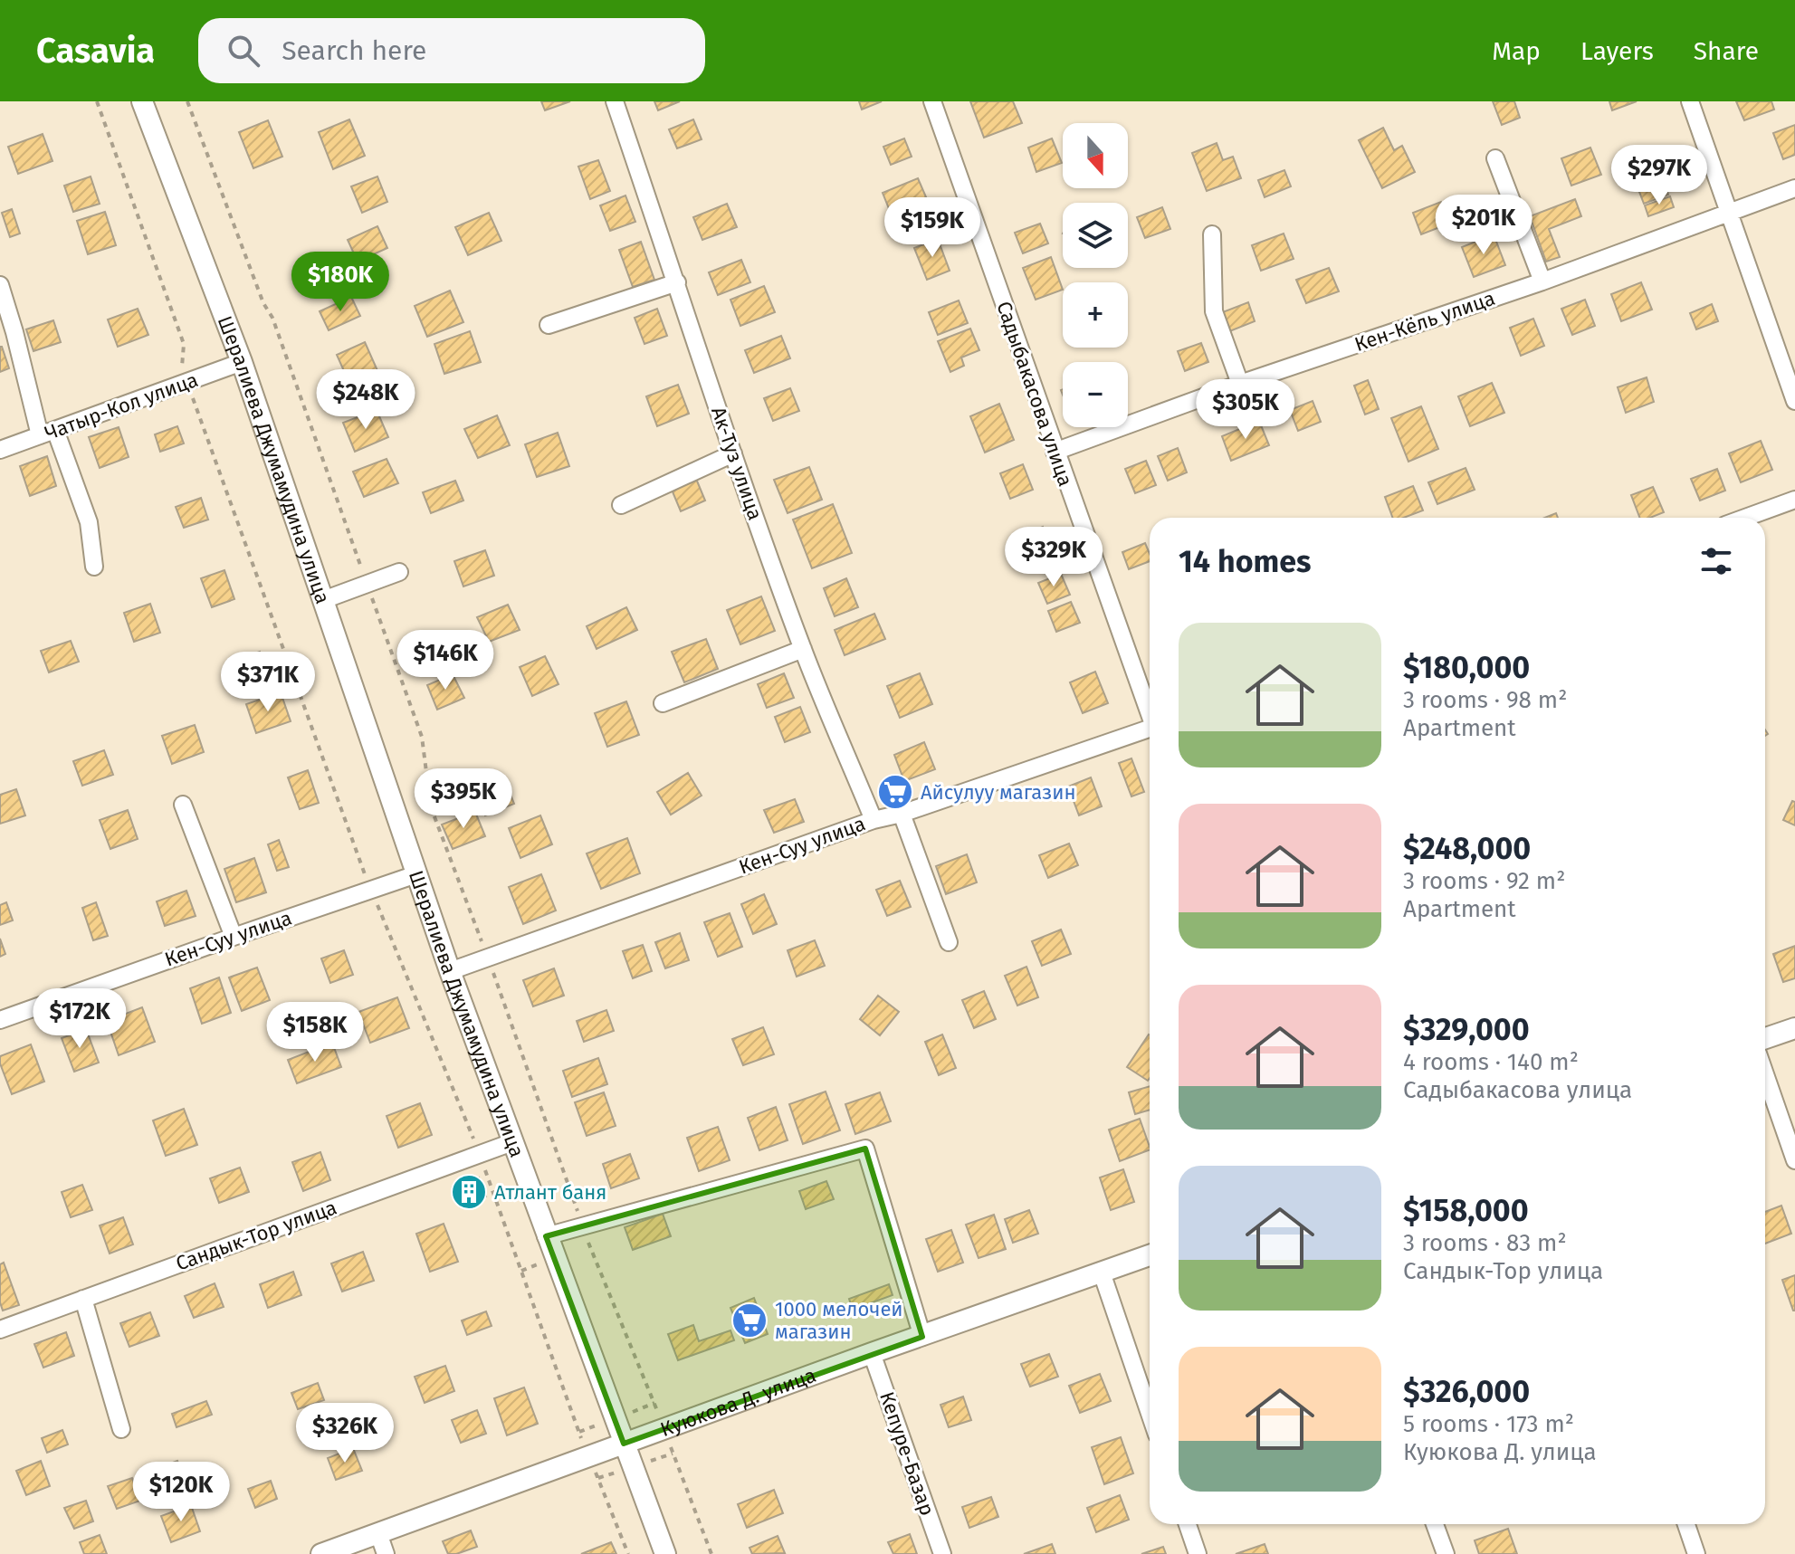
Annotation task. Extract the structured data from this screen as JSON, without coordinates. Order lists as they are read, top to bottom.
{
  "streets": {
    "street": [
      "Кен-Кёль улица",
      "Садыбакасова улица",
      "Чатыр-Кол улица",
      "Шералиева Джумамудина улица",
      "Ак-Туз улица",
      "Кен-Суу улица",
      "Сандык-Тор улица",
      "Куюкова Д. улица",
      "Кепуре-Базар"
    ]
  },
  "crossings": [
    ["Кен-Кёль улица", "Садыбакасова улица"],
    ["Чатыр-Кол улица", "Шералиева Джумамудина улица"],
    ["Шералиева Джумамудина улица", "Кен-Суу улица"],
    ["Шералиева Джумамудина улица", "Сандык-Тор улица"],
    ["Шералиева Джумамудина улица", "Куюкова Д. улица"],
    ["Ак-Туз улица", "Кен-Суу улица"],
    ["Куюкова Д. улица", "Кепуре-Базар"]
  ],
  "places": {
    "supermarket": ["Айсулуу магазин", "1000 мелочей магазин"],
    "building": ["Атлант баня"]
  },
  "north": "bottom",
  "page": {
    "header": "Casavia",
    "search": "Search here",
    "nav": ["Map", "Layers", "Share"],
    "map_buttons": ["+", "−"],
    "price": [
      "$297K",
      "$201K",
      "$159K",
      "$180K",
      "$248K",
      "$305K",
      "$329K",
      "$146K",
      "$371K",
      "$395K",
      "$172K",
      "$158K",
      "$326K",
      "$120K"
    ],
    "heading": "14 homes",
    "list": [
      {
        "name": "$180,000",
        "note": "3 rooms · 98 m² · Apartment"
      },
      {
        "name": "$248,000",
        "note": "3 rooms · 92 m² · Apartment"
      },
      {
        "name": "$329,000",
        "note": "4 rooms · 140 m² · Садыбакасова улица"
      },
      {
        "name": "$158,000",
        "note": "3 rooms · 83 m² · Сандык-Тор улица"
      },
      {
        "name": "$326,000",
        "note": "5 rooms · 173 m² · Куюкова Д. улица"
      }
    ]
  }
}
